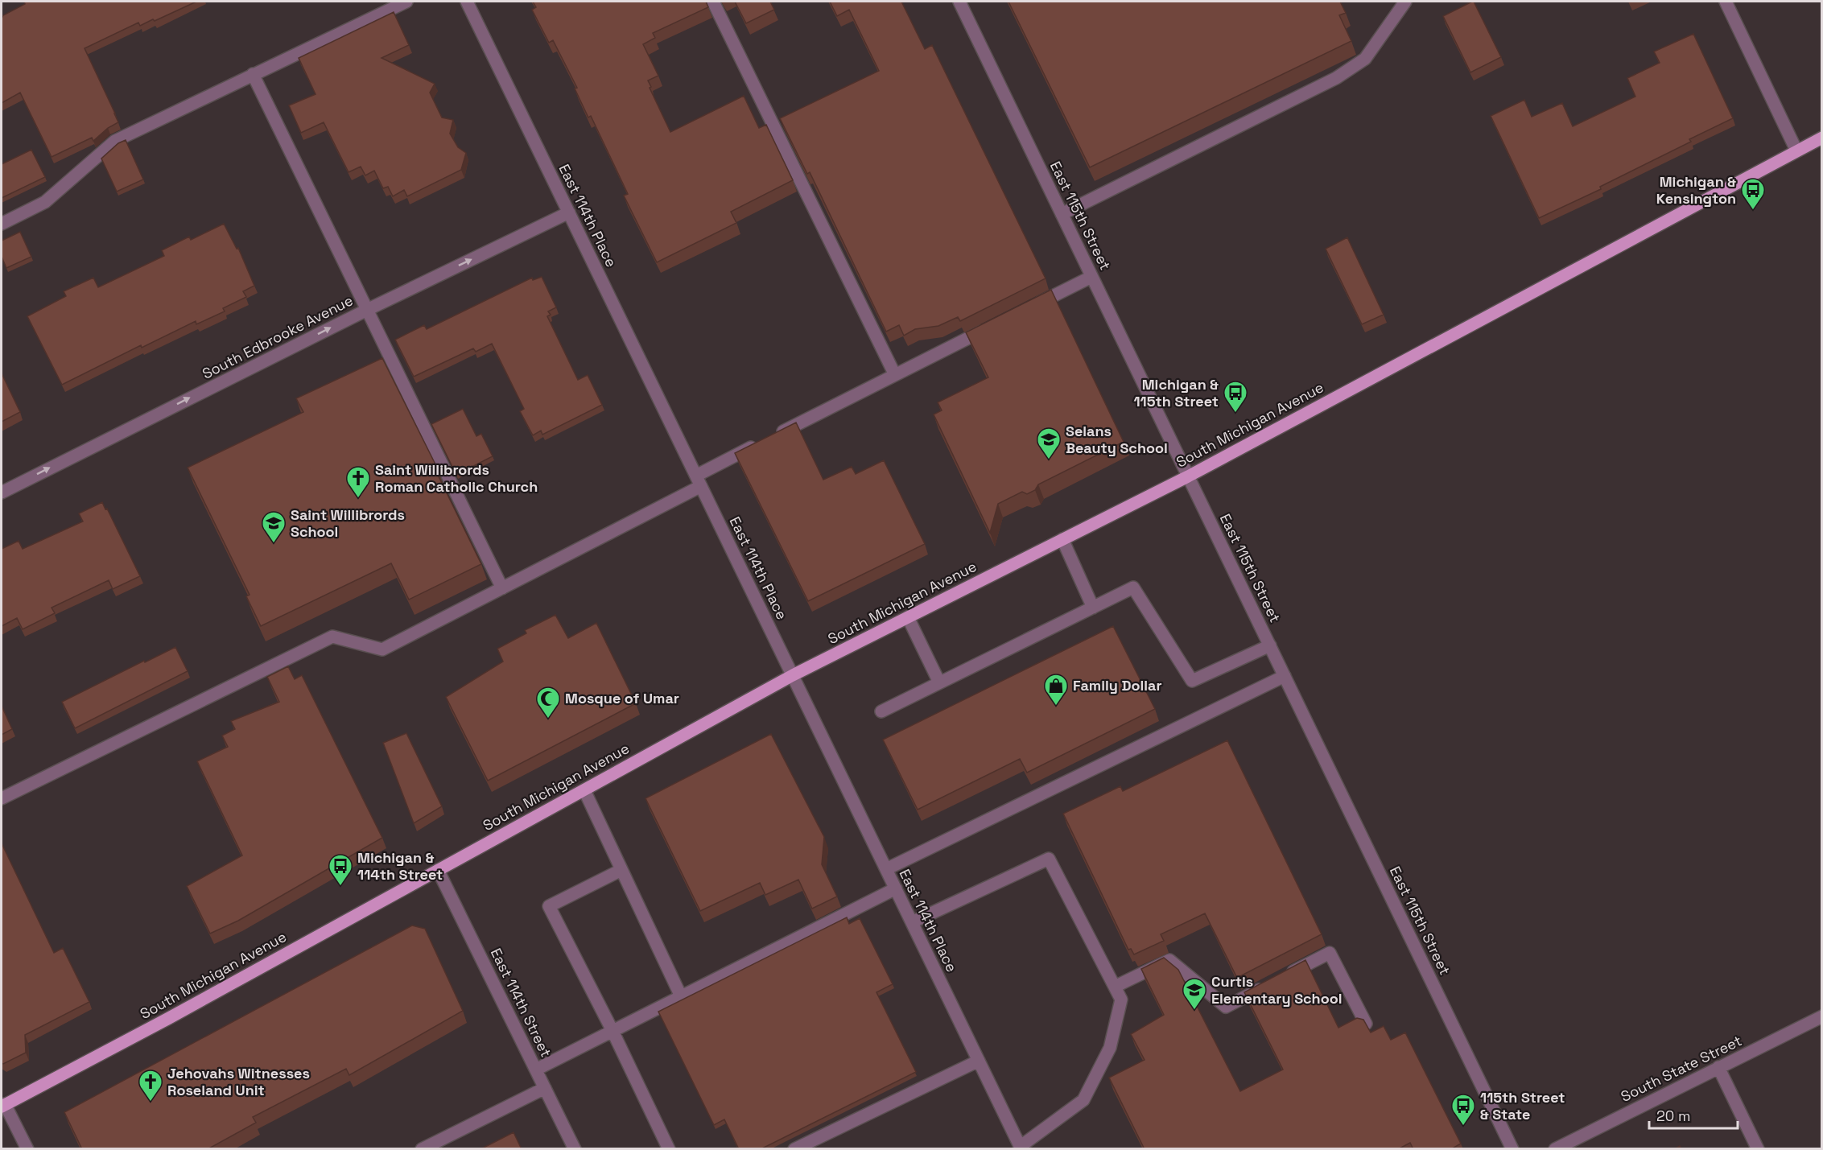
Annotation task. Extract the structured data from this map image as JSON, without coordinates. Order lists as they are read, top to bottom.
{
  "streets": {
    "main road": ["South Michigan Avenue"],
    "street": [
      "East 114th Place",
      "East 115th Street",
      "South Edbrooke Avenue",
      "East 114th Street",
      "South State Street"
    ]
  },
  "crossings": [
    ["East 114th Place", "South Edbrooke Avenue"],
    ["East 114th Place", "South Michigan Avenue"],
    ["East 115th Street", "South Michigan Avenue"],
    ["South Michigan Avenue", "East 114th Street"]
  ],
  "one_way": ["South Edbrooke Avenue"],
  "places": {
    "bus stop": [
      "Michigan & Kensington",
      "Michigan & 115th Street",
      "Michigan & 114th Street",
      "115th Street & State"
    ],
    "school or university": ["Selans Beauty School", "Saint Willibrords School", "Curtis Elementary School"],
    "church": ["Saint Willibrords Roman Catholic Church", "Jehovahs Witnesses Roseland Unit"],
    "shop": ["Family Dollar"],
    "mosque": ["Mosque of Umar"]
  },
  "scale_bar": "20 m"
}
